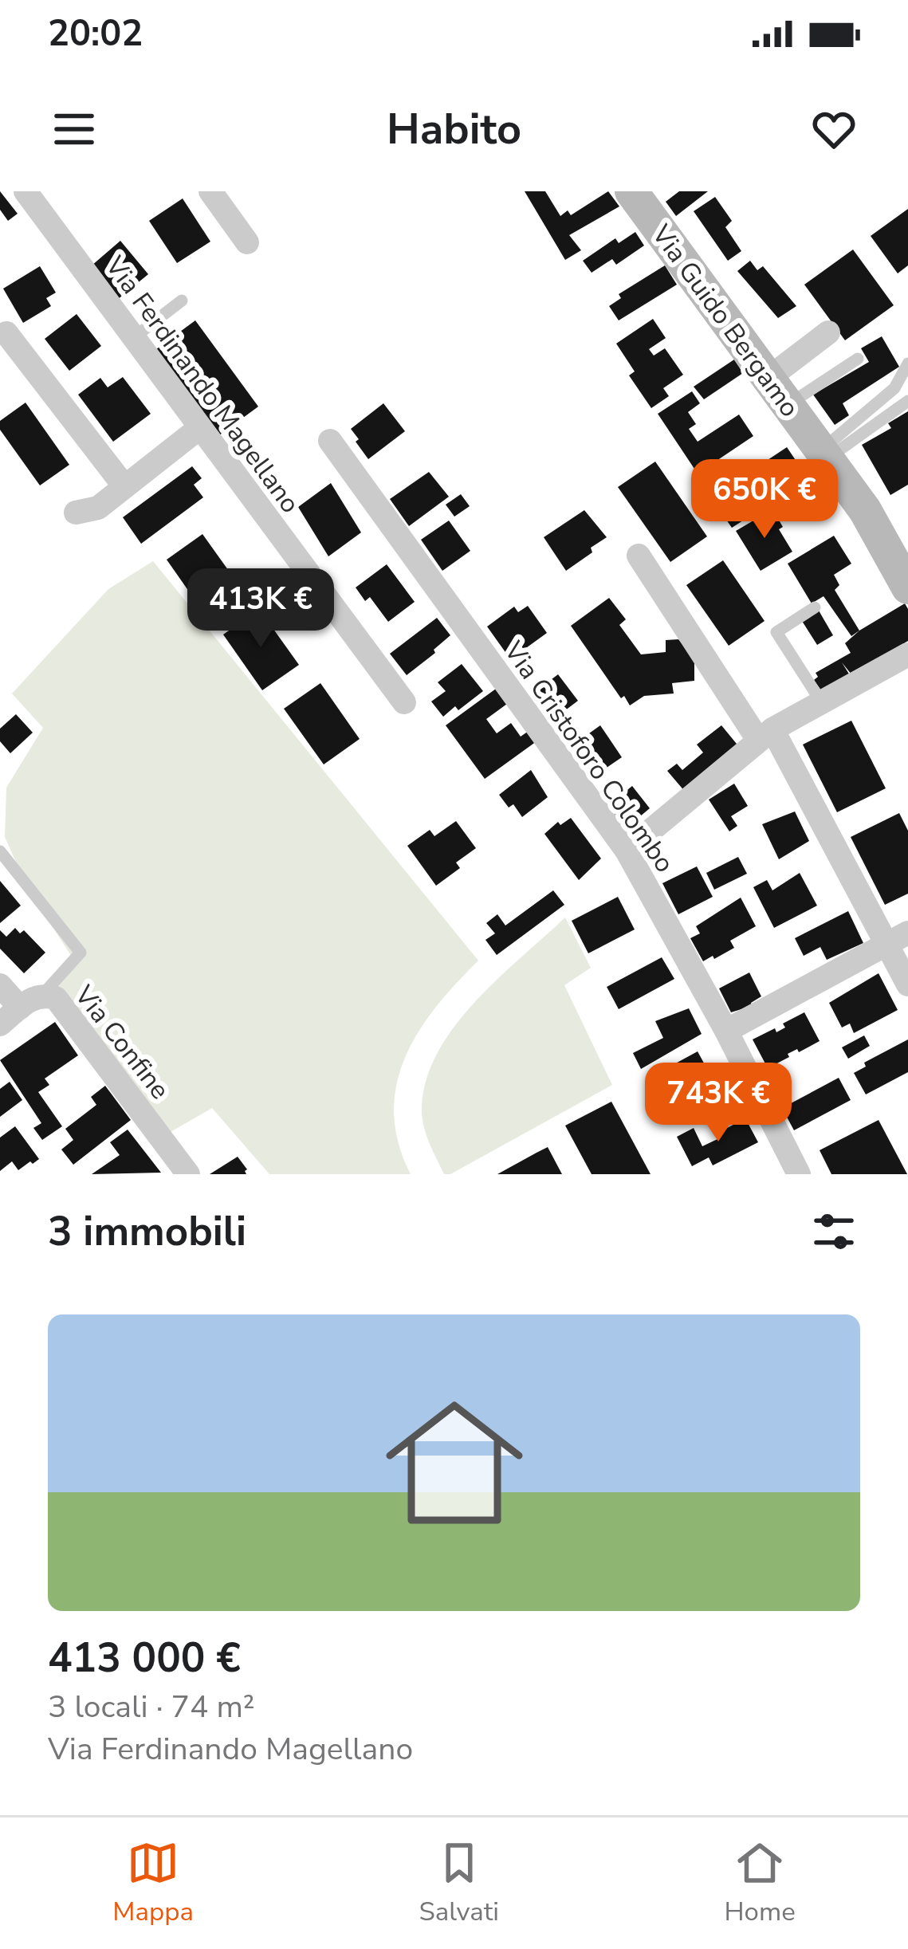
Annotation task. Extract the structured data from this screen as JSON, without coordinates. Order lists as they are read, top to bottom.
{
  "streets": {
    "main road": ["Via Guido Bergamo"],
    "street": ["Via Ferdinando Magellano", "Via Cristoforo Colombo", "Via Confine"]
  },
  "page": {
    "status": "20:02",
    "header": "Habito",
    "price": ["650K €", "413K €", "743K €"],
    "heading": "3 immobili",
    "list": [
      {
        "name": "413 000 €",
        "note": "3 locali · 74 m² · Via Ferdinando Magellano"
      }
    ],
    "tabs": ["Mappa", "Salvati", "Home"]
  }
}
